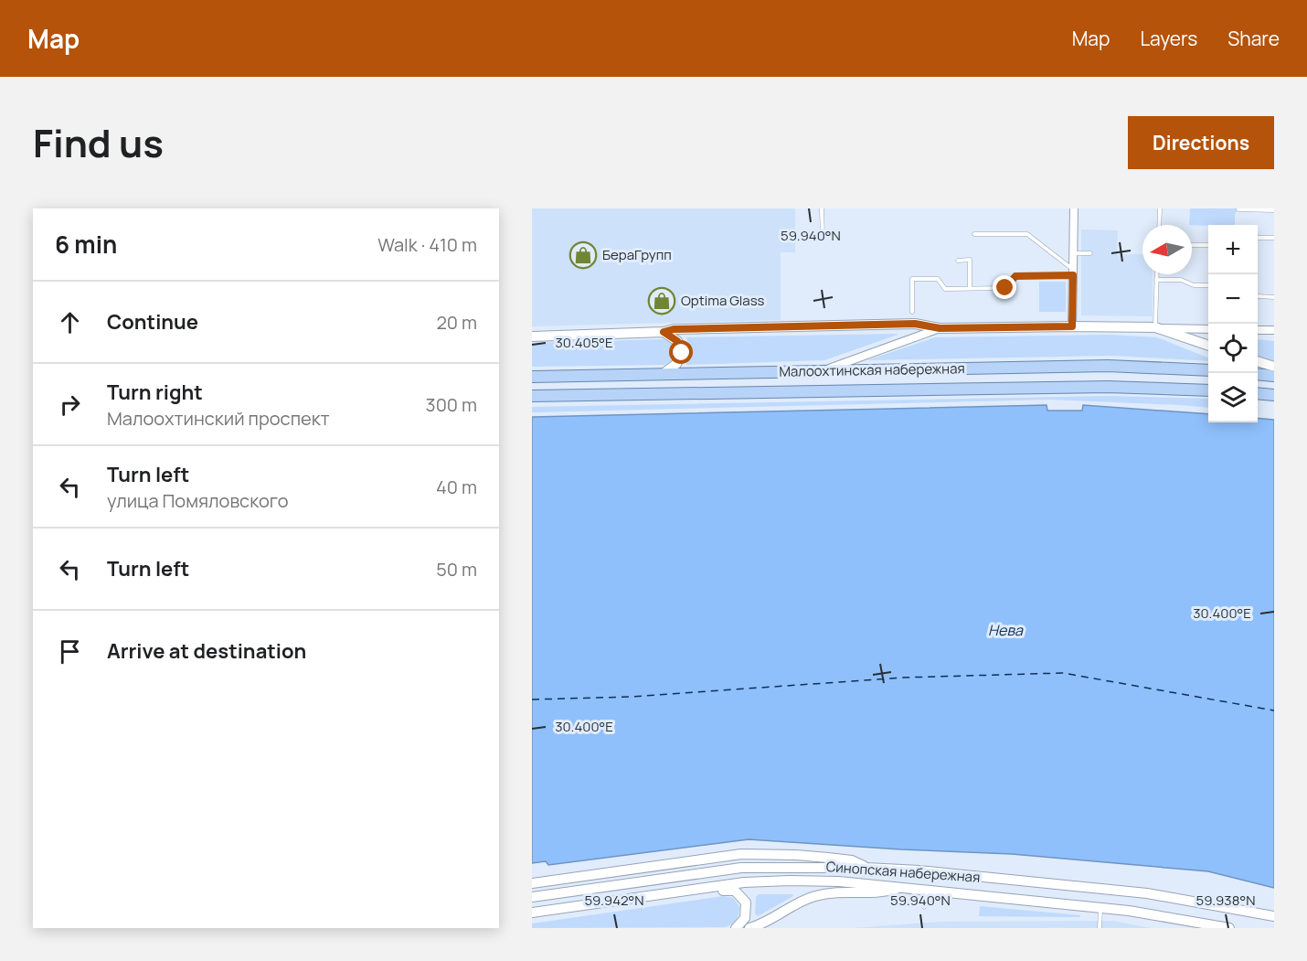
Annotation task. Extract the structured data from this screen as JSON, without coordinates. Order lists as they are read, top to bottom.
{
  "streets": {
    "main road": ["Малоохтинская набережная", "Синопская набережная"]
  },
  "water": ["Нева"],
  "places": {
    "shop": ["БераГрупп", "Optima Glass"]
  },
  "north": "left",
  "page": {
    "header": "Map",
    "nav": ["Map", "Layers", "Share"],
    "title": "Find us",
    "buttons": "Directions",
    "heading": ["6 min", "Walk · 410 m"],
    "map_buttons": ["+", "−"],
    "list": [
      ["Continue", "20 m"],
      ["Turn right", "Малоохтинский проспект", "300 m"],
      ["Turn left", "улица Помяловского", "40 m"],
      ["Turn left", "50 m"],
      "Arrive at destination"
    ]
  },
  "coordinates": [
    "59.940°N",
    "30.405°E",
    "30.400°E",
    "59.942°N",
    "59.938°N"
  ]
}
